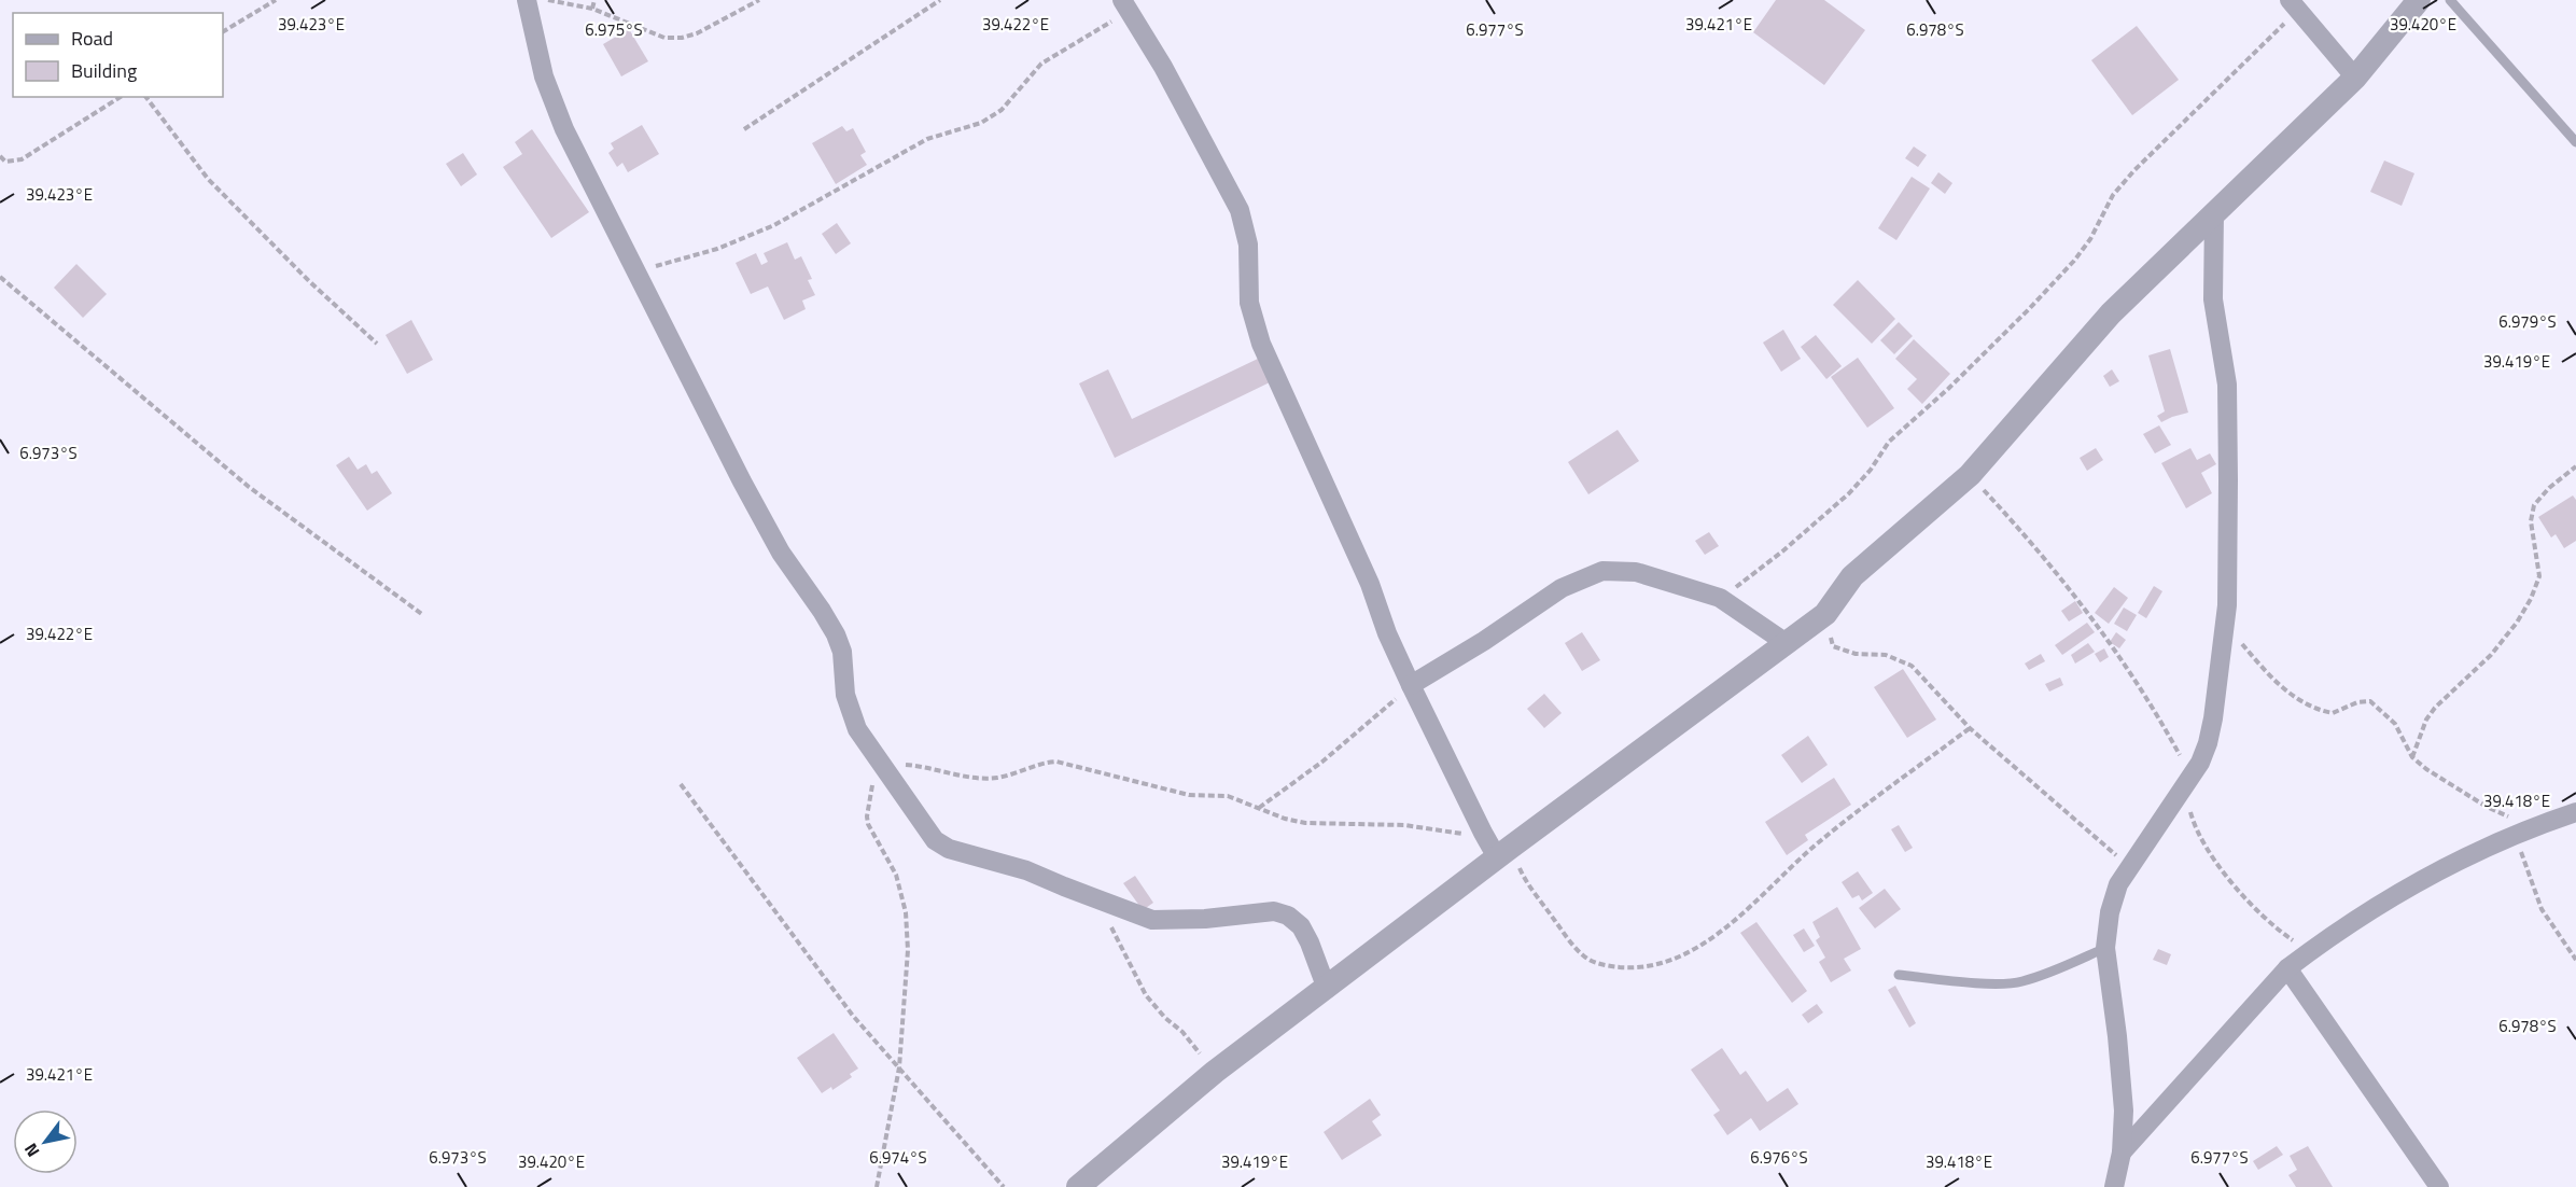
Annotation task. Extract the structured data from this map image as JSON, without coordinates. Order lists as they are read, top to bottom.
{
  "legend": ["Road", "Building"],
  "north": "bottom left",
  "coordinates": [
    "39.422°E",
    "39.423°E",
    "39.421°E",
    "39.420°E",
    "6.975°S",
    "6.977°S",
    "6.978°S",
    "6.979°S",
    "39.419°E",
    "6.973°S",
    "39.418°E",
    "6.974°S",
    "6.976°S"
  ]
}
